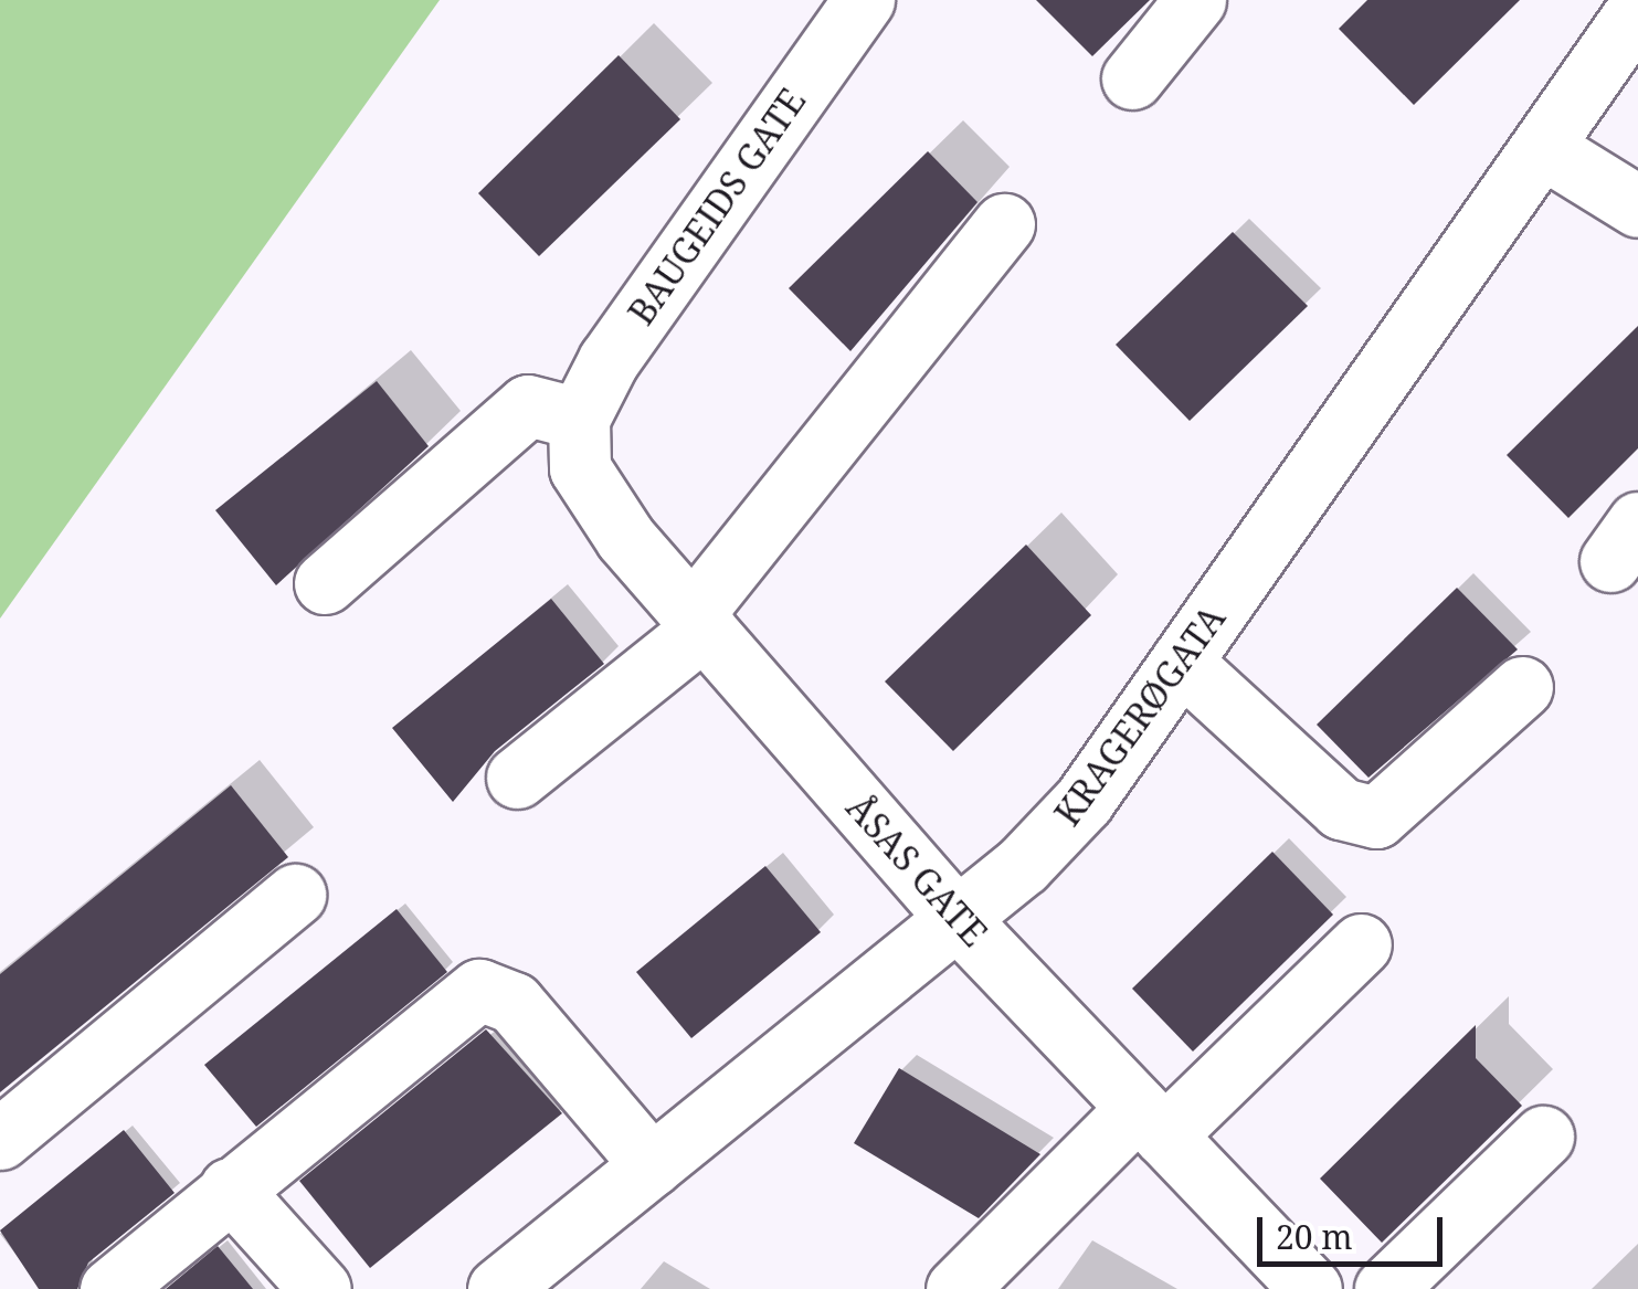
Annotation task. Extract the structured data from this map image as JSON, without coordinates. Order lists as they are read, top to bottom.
{
  "streets": {
    "street": ["BAUGEIDS GATE", "KRAGERØGATA", "ÅSAS GATE"]
  },
  "crossings": [
    ["BAUGEIDS GATE", "ÅSAS GATE"],
    ["KRAGERØGATA", "ÅSAS GATE"]
  ],
  "scale_bar": "20 m"
}
